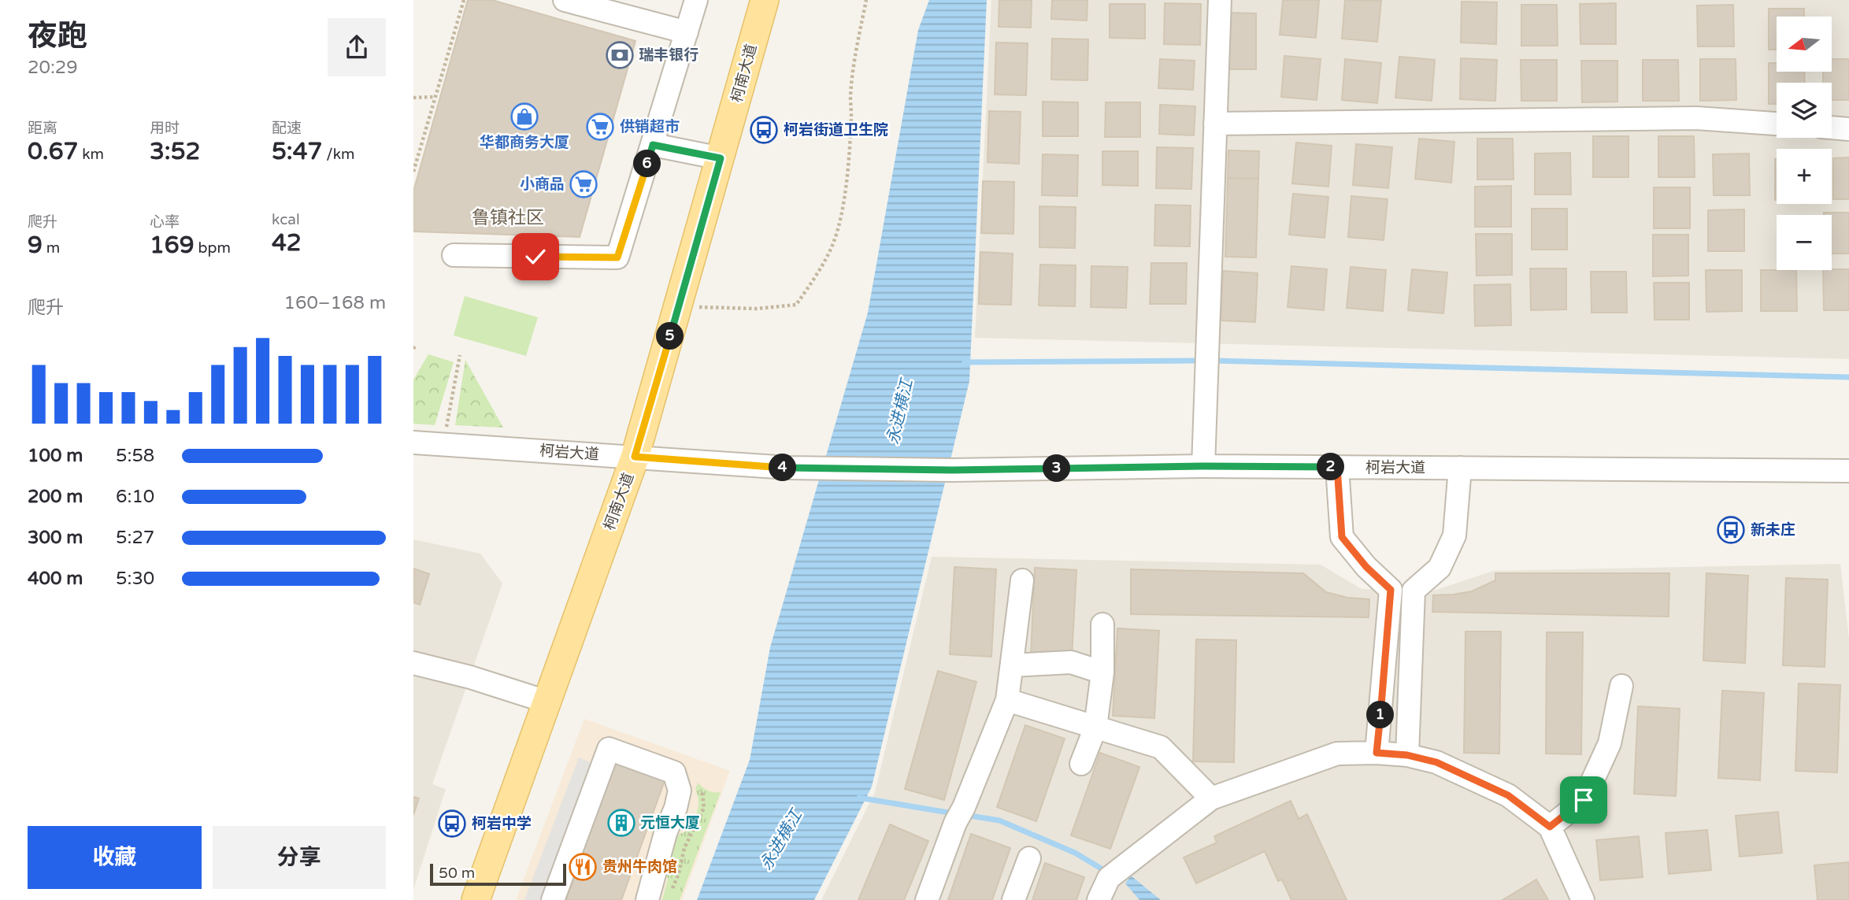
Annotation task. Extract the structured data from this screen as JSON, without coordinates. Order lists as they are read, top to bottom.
{
  "streets": {
    "main road": ["柯南大道"],
    "street": ["柯岩大道"]
  },
  "crossings": [
    ["柯南大道", "柯岩大道"]
  ],
  "districts": ["鲁镇社区"],
  "water": ["永进横江"],
  "places": {
    "bank": ["瑞丰银行"],
    "shop": ["华都商务大厦"],
    "supermarket": ["供销超市", "小商品"],
    "bus stop": ["柯岩街道卫生院", "新未庄", "柯岩中学"],
    "building": ["元恒大厦"],
    "restaurant": ["贵州牛肉馆"]
  },
  "scale_bar": "50 m",
  "north": "left",
  "page": {
    "heading": ["夜跑", "20:29"],
    "map_buttons": ["+", "−"],
    "stats": [
      ["距离", "0.67 km"],
      ["用时", "3:52"],
      ["配速", "5:47 /km"],
      ["爬升", "9 m"],
      ["心率", "169 bpm"],
      ["kcal", "42"]
    ],
    "pins": [
      "6",
      "5",
      "2",
      "4",
      "3",
      "1"
    ],
    "chart": ["爬升", "160–168 m"],
    "list": [
      {
        "name": "100 m",
        "note": "5:58"
      },
      {
        "name": "200 m",
        "note": "6:10"
      },
      {
        "name": "300 m",
        "note": "5:27"
      },
      {
        "name": "400 m",
        "note": "5:30"
      }
    ],
    "buttons": ["收藏", "分享"],
    "scale": "50 m"
  }
}
